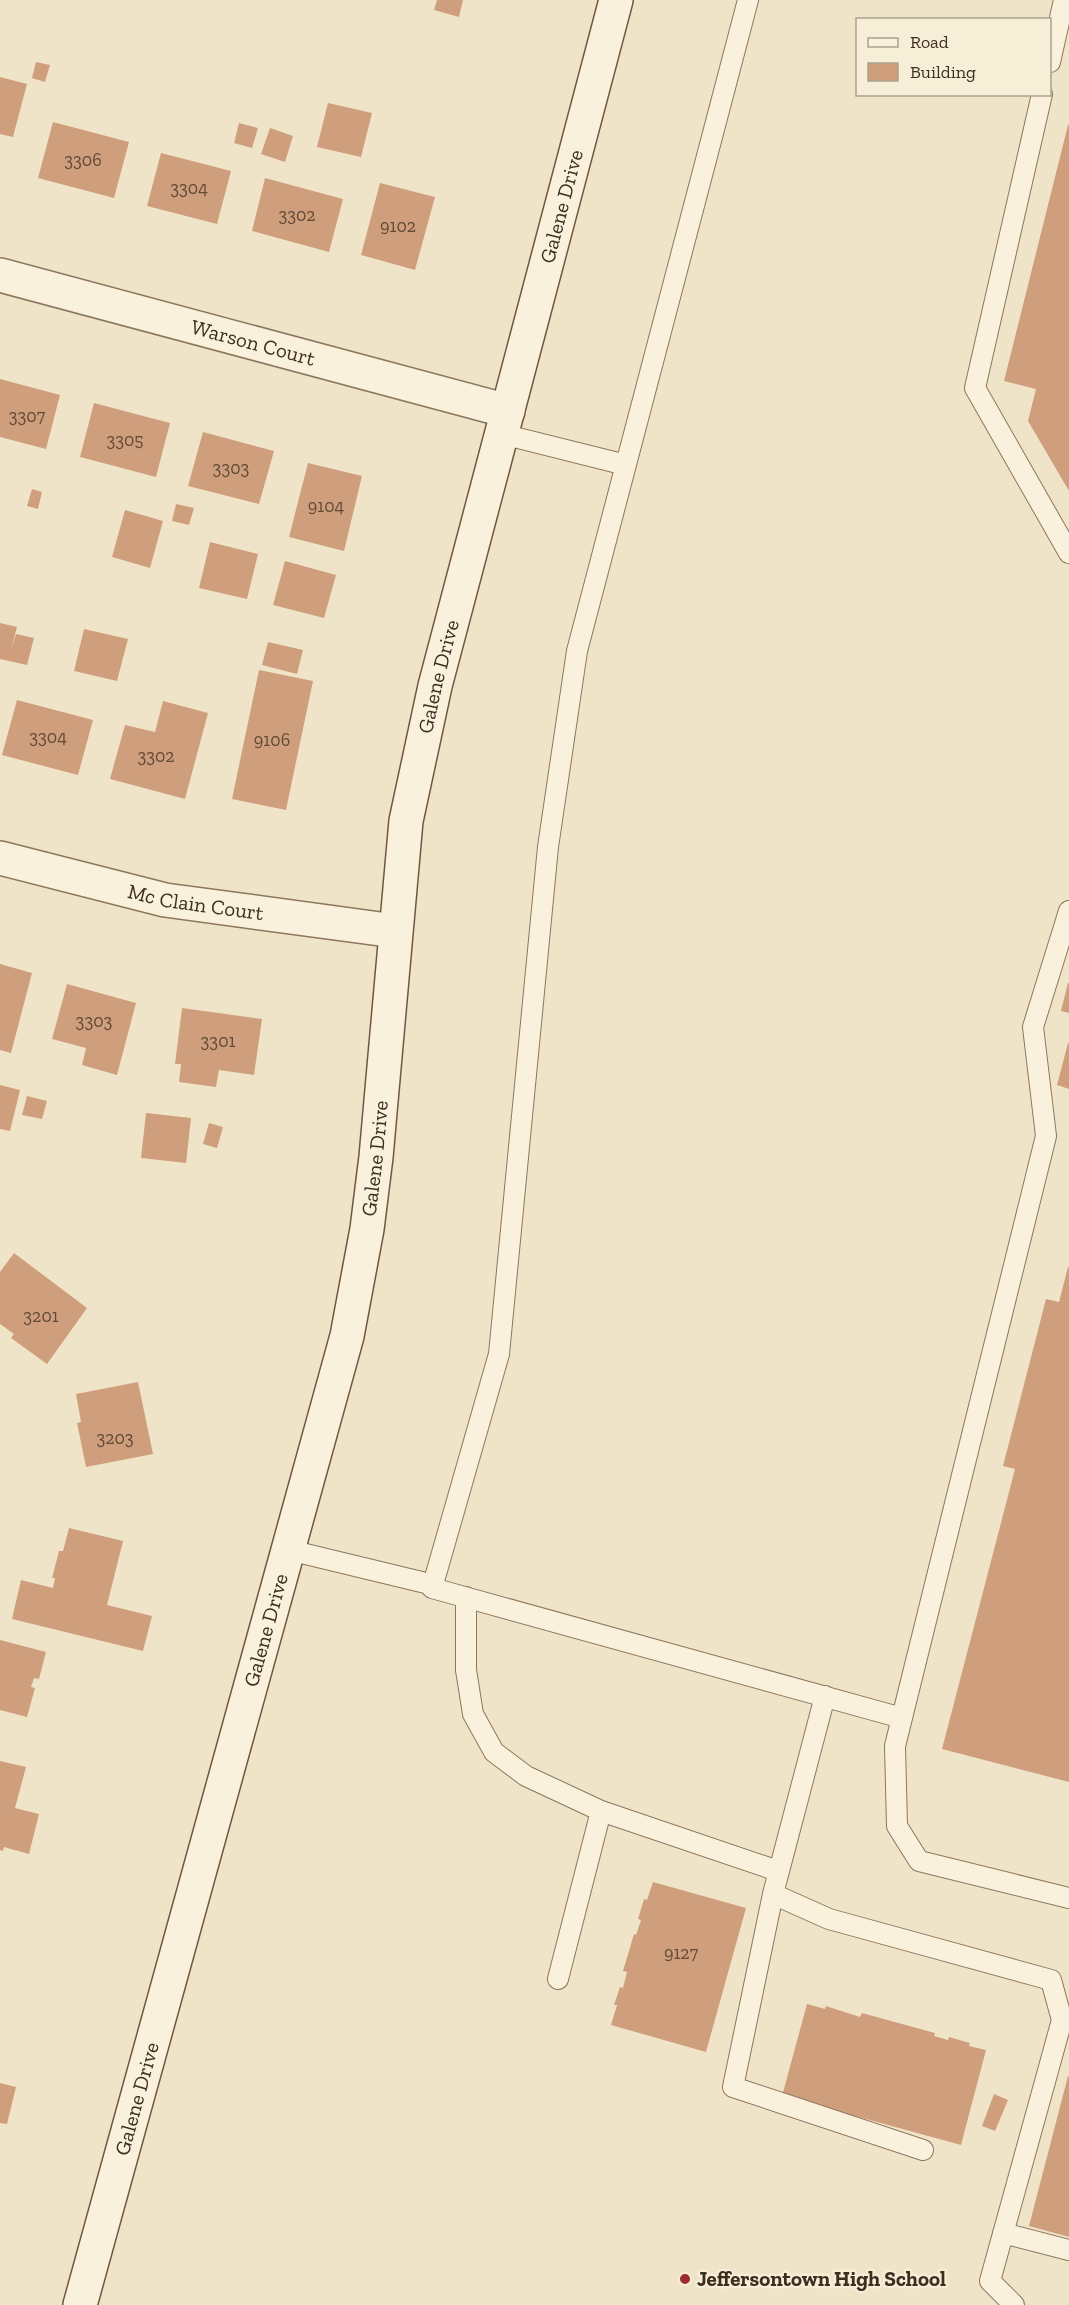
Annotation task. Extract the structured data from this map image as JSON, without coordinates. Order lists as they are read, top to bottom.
{
  "streets": {
    "street": ["Galene Drive", "Warson Court", "Mc Clain Court"]
  },
  "crossings": [
    ["Galene Drive", "Warson Court"],
    ["Galene Drive", "Mc Clain Court"]
  ],
  "places": ["Jeffersontown High School"],
  "house_numbers": [
    "3306",
    "3304",
    "3302",
    "9102",
    "3307",
    "3305",
    "3303",
    "9104",
    "3304",
    "9106",
    "3302",
    "3303",
    "3301",
    "3201",
    "3203",
    "9127"
  ],
  "legend": ["Road", "Building"]
}
